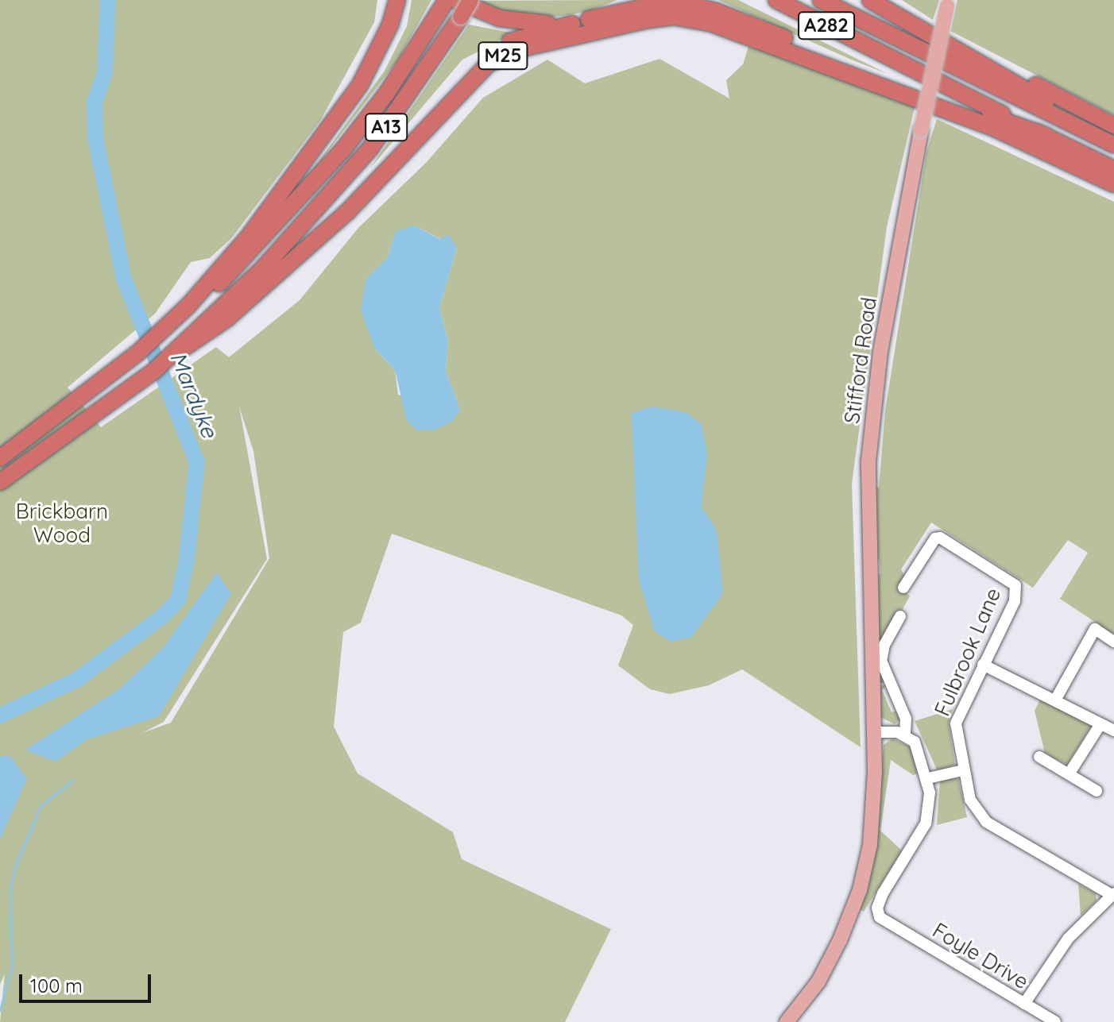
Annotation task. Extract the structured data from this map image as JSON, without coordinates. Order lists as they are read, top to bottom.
{
  "streets": {
    "highway": ["A282", "M25", "A13"],
    "main road": ["Stifford Road"],
    "street": ["Fulbrook Lane", "Foyle Drive"]
  },
  "water": ["Mardyke"],
  "parks": ["Brickbarn Wood"],
  "scale_bar": "100 m"
}
